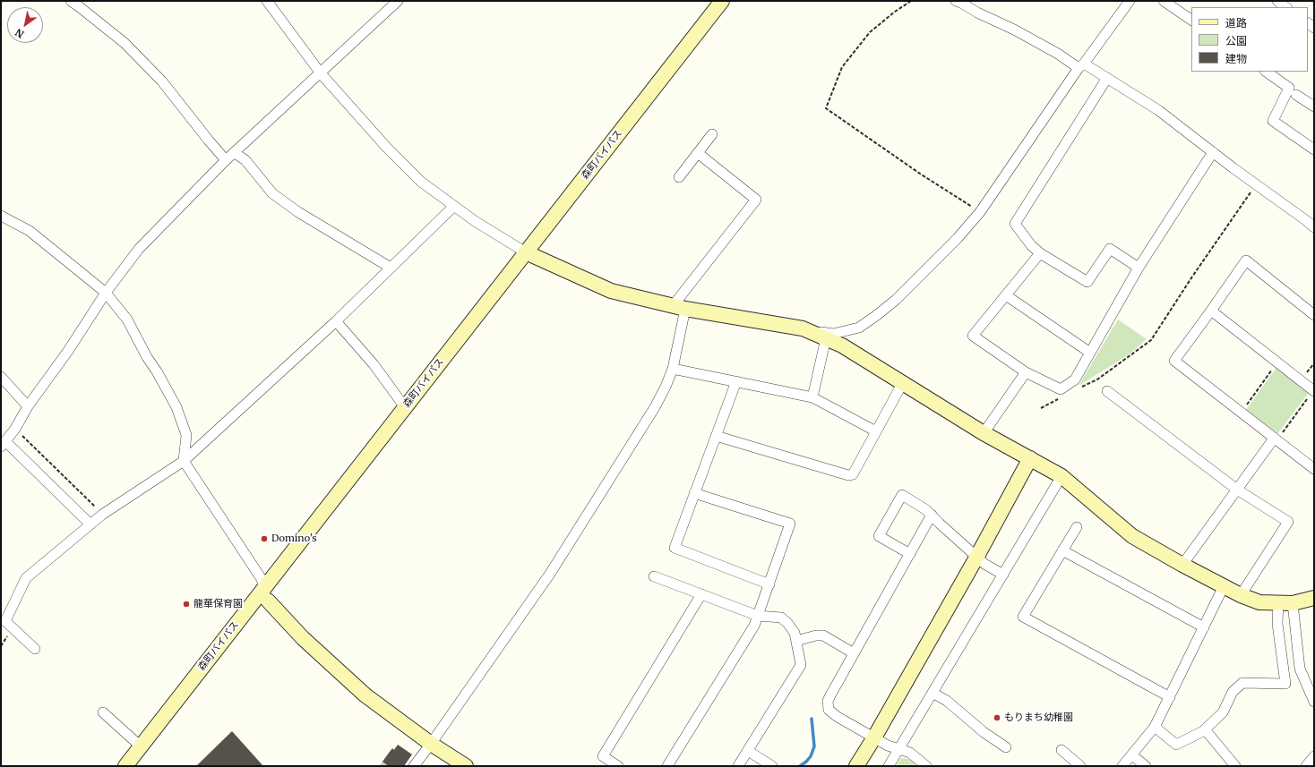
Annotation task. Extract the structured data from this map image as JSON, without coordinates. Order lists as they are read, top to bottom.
{
  "streets": {
    "street": ["森町バイパス"]
  },
  "places": ["Domino's", "龍華保育園", "もりまち幼稚園"],
  "legend": ["道路", "公園", "建物"],
  "north": "bottom left"
}
